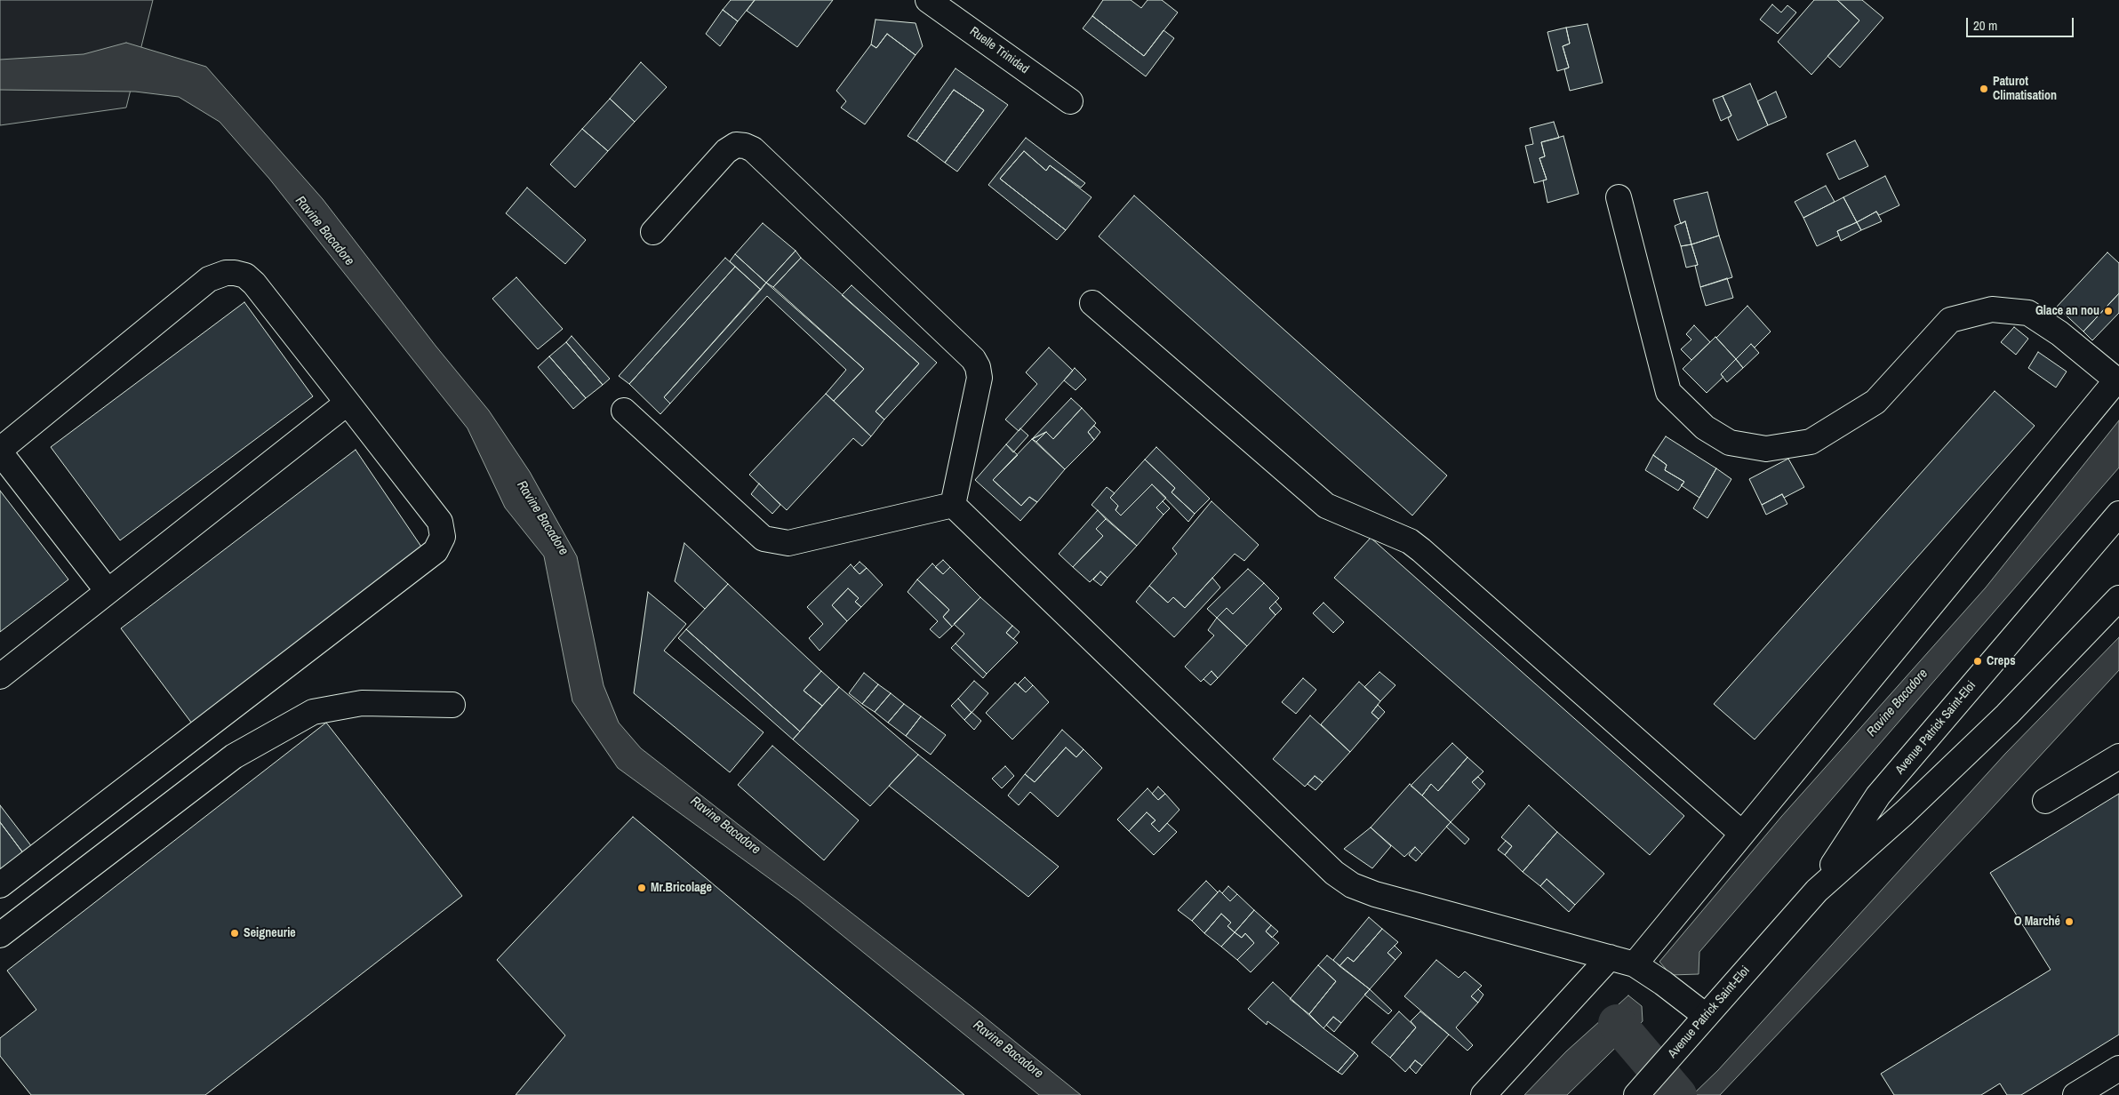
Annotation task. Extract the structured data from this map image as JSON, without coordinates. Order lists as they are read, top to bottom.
{
  "streets": {
    "main road": ["Ruelle Trinidad", "Avenue Patrick Saint-Eloi"]
  },
  "water": ["Ravine Bacadore"],
  "places": [
    "Paturot Climatisation",
    "Glace an nou",
    "Creps",
    "Mr.Bricolage",
    "O Marché",
    "Seigneurie"
  ],
  "scale_bar": "20 m"
}
